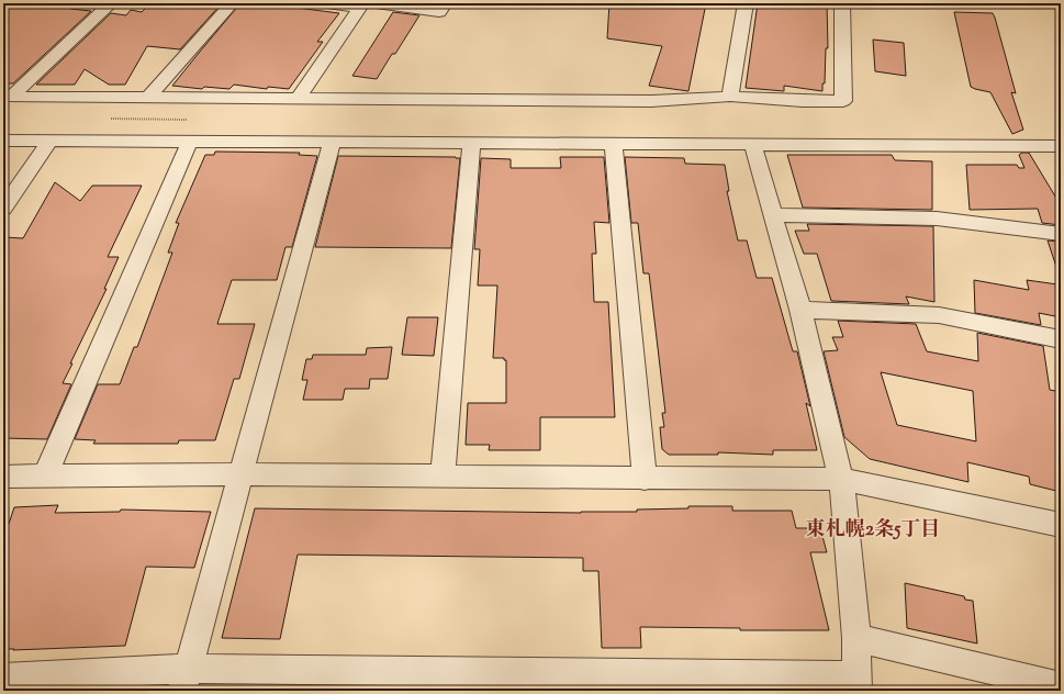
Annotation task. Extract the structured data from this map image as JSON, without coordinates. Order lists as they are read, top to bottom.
{
  "districts": ["東札幌2条5丁目"]
}
